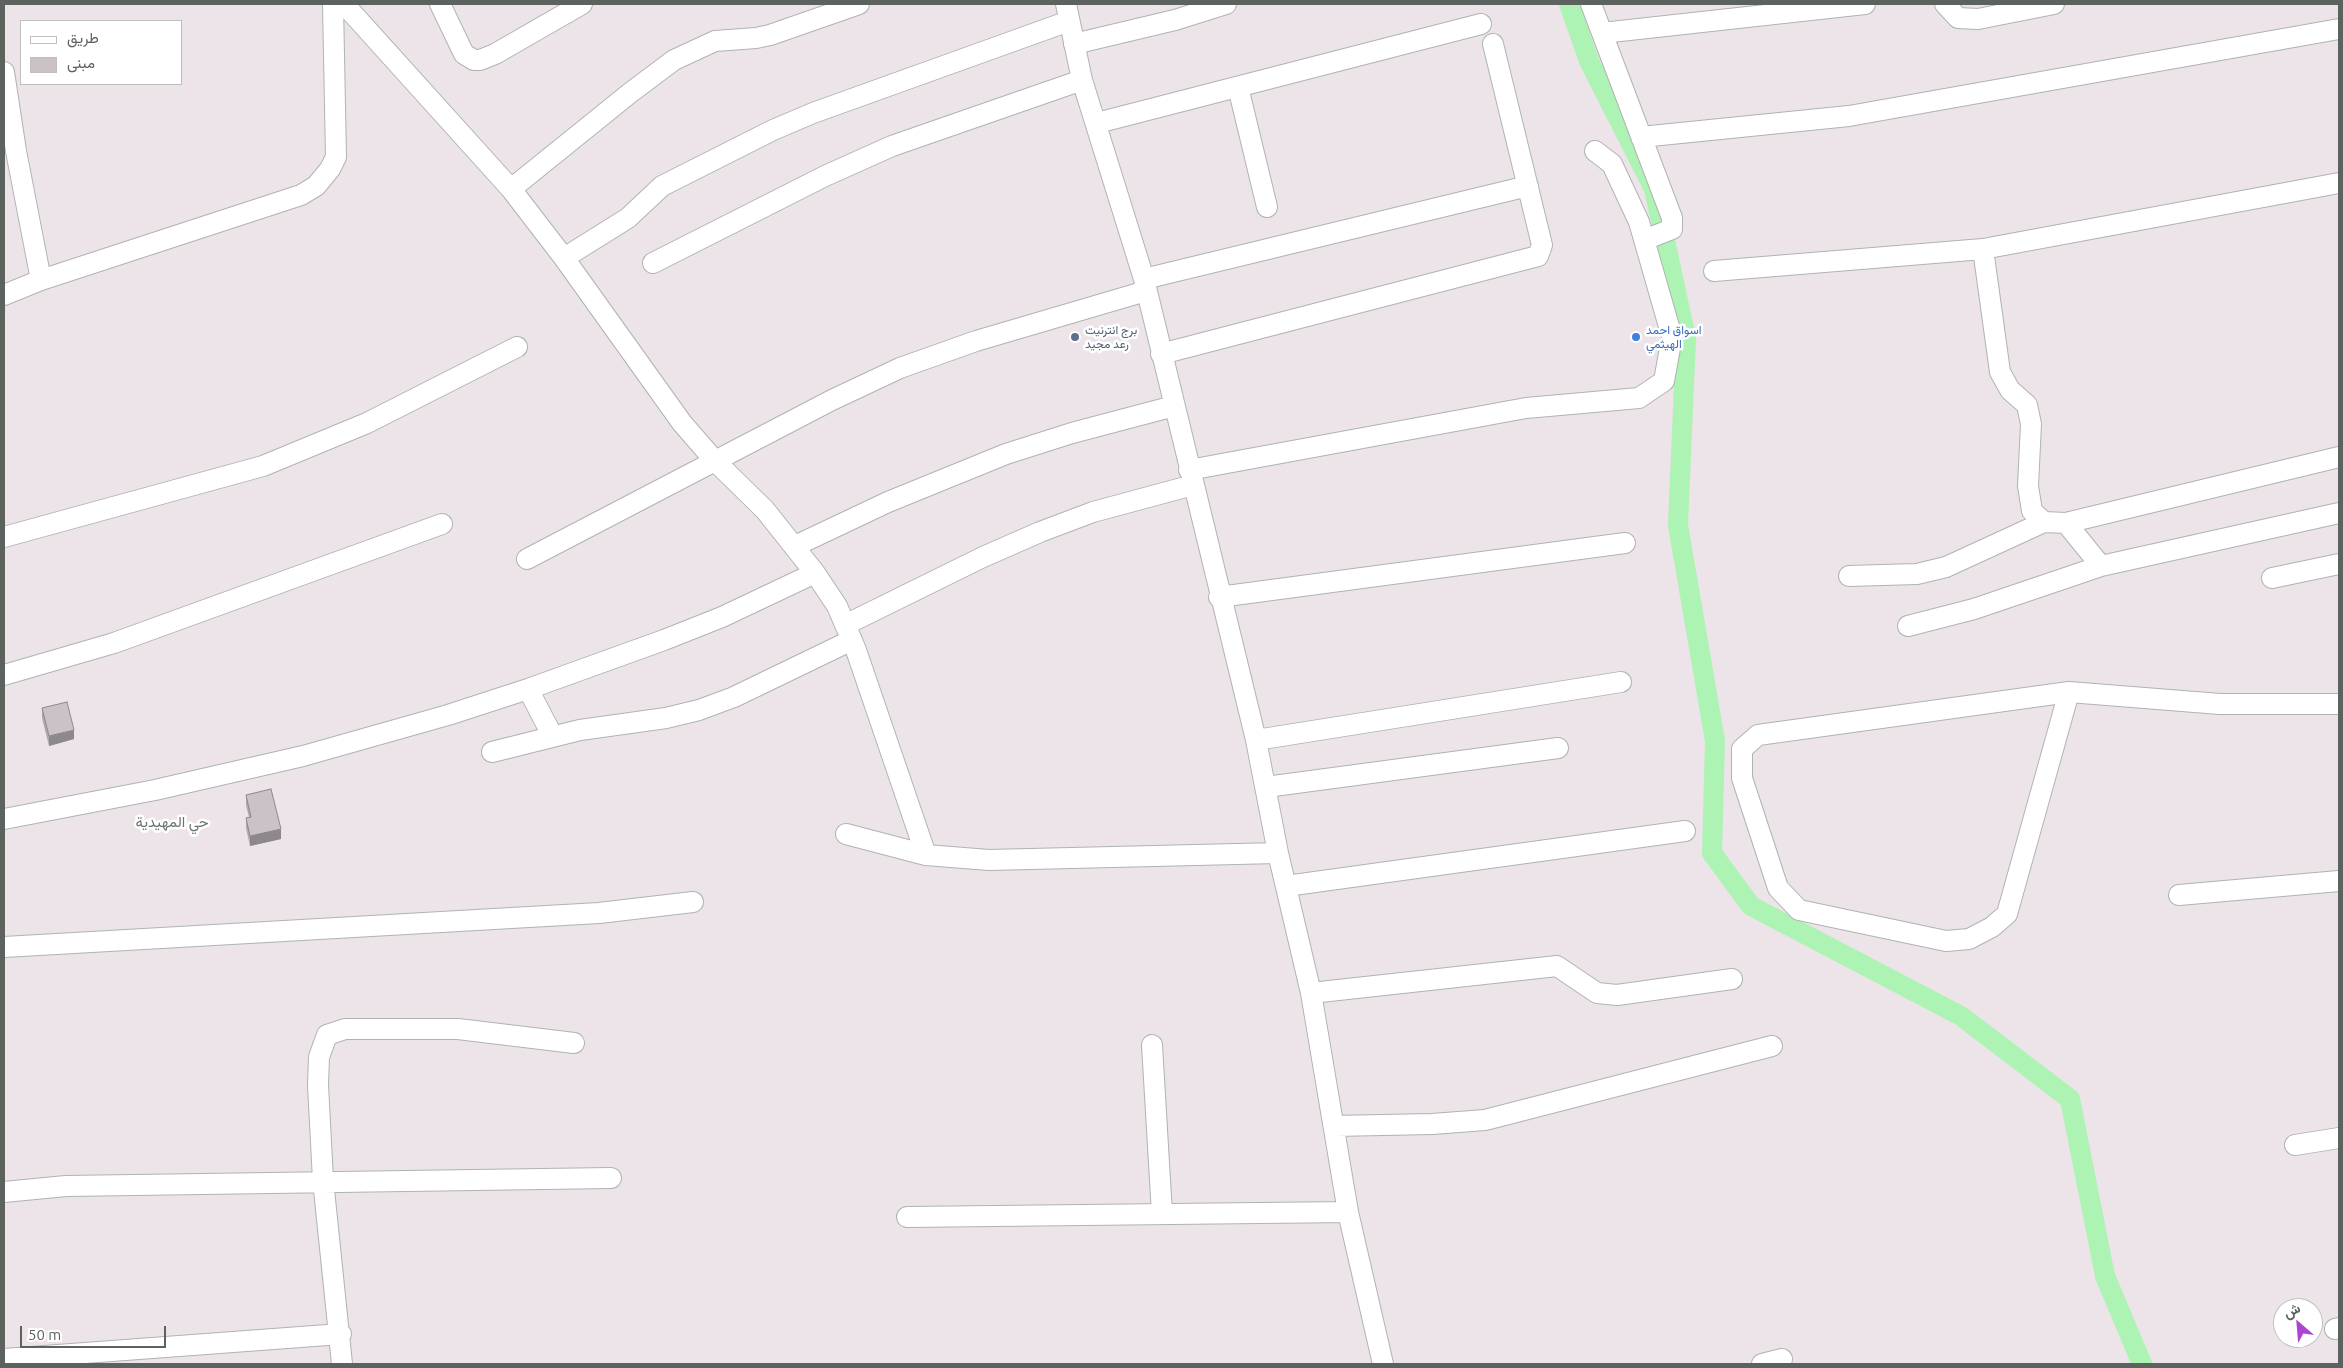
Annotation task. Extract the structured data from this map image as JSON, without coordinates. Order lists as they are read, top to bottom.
{
  "districts": ["حي المهيدية"],
  "places": ["برج انترنيت رعد مجيد", "اسواق احمد الهيثمي"],
  "legend": ["طريق", "مبنى"],
  "scale_bar": "50 m",
  "north": "top left"
}
